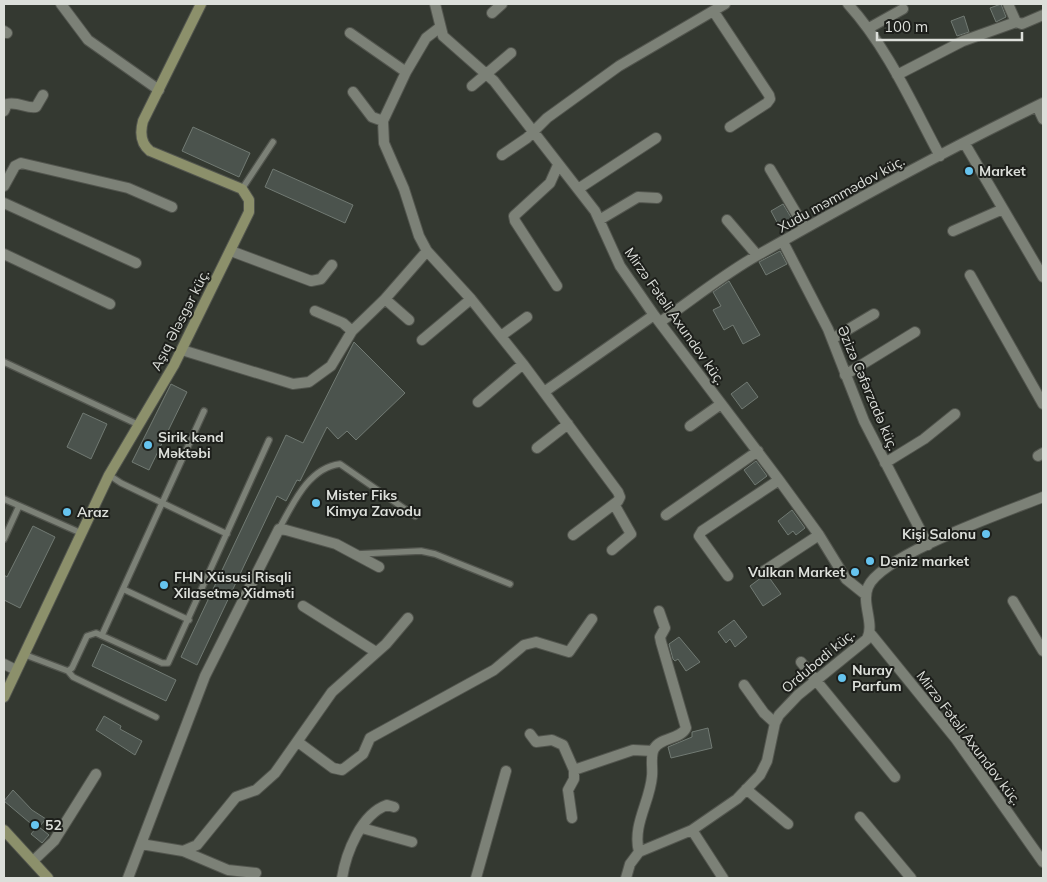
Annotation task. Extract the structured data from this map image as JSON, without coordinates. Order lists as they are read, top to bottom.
{
  "streets": {
    "street": [
      "Xudu məmmədov küç.",
      "Mirzə Fətəli Axundov küç.",
      "Aşıq Ələsgər küç.",
      "Əzizə Cəfərzadə küç.",
      "Ordubadi küç."
    ]
  },
  "crossings": [
    ["Xudu məmmədov küç.", "Mirzə Fətəli Axundov küç."],
    ["Xudu məmmədov küç.", "Əzizə Cəfərzadə küç."],
    ["Mirzə Fətəli Axundov küç.", "Ordubadi küç."]
  ],
  "places": [
    "Market",
    "Sirik kənd Məktəbi",
    "Mister Fiks Kimya Zavodu",
    "Araz",
    "Kişi Salonu",
    "Dəniz market",
    "Vulkan Market",
    "FHN Xüsusi Risqli Xilasetmə Xidməti",
    "Nuray Parfum",
    "52"
  ],
  "scale_bar": "100 m"
}
